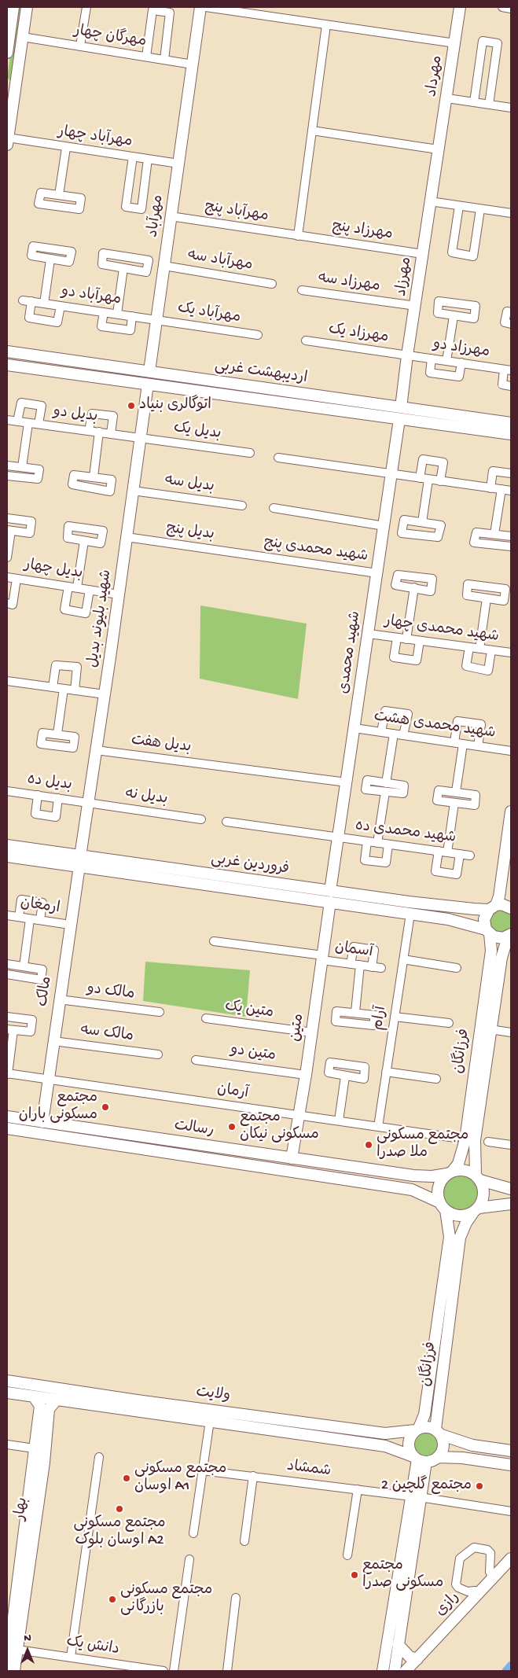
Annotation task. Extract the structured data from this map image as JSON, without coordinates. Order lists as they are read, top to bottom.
{
  "streets": {
    "street": [
      "مهرگان چهار",
      "مهرداد",
      "مهرآباد چهار",
      "مهرآباد پنج",
      "مهرآباد",
      "مهرزاد پنج",
      "مهرآباد سه",
      "مهرزاد",
      "مهرزاد سه",
      "مهرآباد دو",
      "مهرآباد یک",
      "مهرزاد یک",
      "مهرزاد دو",
      "اردیبهشت غربی",
      "بدیل دو",
      "بدیل یک",
      "بدیل سه",
      "بدیل پنج",
      "شهید محمدی پنج",
      "بدیل چهار",
      "شهید بلیوند بدیل",
      "شهید محمدی چهار",
      "شهید محمدی",
      "شهید محمدی هشت",
      "بدیل هفت",
      "بدیل ده",
      "بدیل نه",
      "شهید محمدی ده",
      "فروردین غربی",
      "ارمغان",
      "آسمان",
      "مالک",
      "مالک دو",
      "متین یک",
      "آرام",
      "متین",
      "مالک سه",
      "فرزانگان",
      "متین دو",
      "آرمان",
      "رسالت",
      "ولایت",
      "شمشاد",
      "بهار",
      "رازی",
      "دانش یک"
    ]
  },
  "crossings": [
    ["مهرگان چهار", "مهرآباد"],
    ["مهرداد", "مهرزاد"],
    ["مهرآباد چهار", "مهرآباد"],
    ["مهرآباد پنج", "مهرآباد"],
    ["مهرآباد پنج", "مهرزاد پنج"],
    ["مهرآباد", "مهرآباد سه"],
    ["مهرآباد", "مهرآباد دو"],
    ["مهرآباد", "مهرآباد یک"],
    ["مهرآباد", "اردیبهشت غربی"],
    ["مهرزاد پنج", "مهرزاد"],
    ["مهرزاد", "مهرزاد سه"],
    ["مهرزاد", "مهرزاد یک"],
    ["مهرزاد", "مهرزاد دو"],
    ["مهرزاد", "اردیبهشت غربی"],
    ["مهرآباد دو", "مهرآباد یک"],
    ["مهرزاد یک", "مهرزاد دو"],
    ["اردیبهشت غربی", "شهید بلیوند بدیل"],
    ["اردیبهشت غربی", "شهید محمدی"],
    ["بدیل دو", "بدیل یک"],
    ["بدیل دو", "شهید بلیوند بدیل"],
    ["بدیل یک", "شهید بلیوند بدیل"],
    ["بدیل سه", "شهید بلیوند بدیل"],
    ["بدیل پنج", "شهید محمدی پنج"],
    ["بدیل پنج", "شهید بلیوند بدیل"],
    ["شهید محمدی پنج", "شهید محمدی"],
    ["بدیل چهار", "شهید بلیوند بدیل"],
    ["شهید بلیوند بدیل", "بدیل هفت"],
    ["شهید بلیوند بدیل", "بدیل ده"],
    ["شهید بلیوند بدیل", "بدیل نه"],
    ["شهید بلیوند بدیل", "فروردین غربی"],
    ["شهید بلیوند بدیل", "مالک"],
    ["شهید محمدی چهار", "شهید محمدی"],
    ["شهید محمدی", "شهید محمدی هشت"],
    ["شهید محمدی", "بدیل هفت"],
    ["شهید محمدی", "شهید محمدی ده"],
    ["شهید محمدی", "فروردین غربی"],
    ["بدیل ده", "بدیل نه"],
    ["فروردین غربی", "مالک"],
    ["فروردین غربی", "آرام"],
    ["فروردین غربی", "متین"],
    ["فروردین غربی", "فرزانگان"],
    ["ارمغان", "مالک"],
    ["آسمان", "متین"],
    ["مالک", "مالک دو"],
    ["مالک", "مالک سه"],
    ["مالک", "آرمان"],
    ["مالک", "رسالت"],
    ["متین یک", "متین"],
    ["آرام", "آرمان"],
    ["متین", "متین دو"],
    ["متین", "آرمان"],
    ["متین", "رسالت"],
    ["فرزانگان", "رسالت"],
    ["فرزانگان", "ولایت"],
    ["ولایت", "بهار"],
    ["بهار", "دانش یک"]
  ],
  "places": [
    "اتوگالری بنیاد",
    "مجتمع مسکونی باران",
    "مجتمع مسکونی نیکان",
    "مجتمع مسکونی ملا صدرا",
    "مجتمع مسکونی اوسان A1",
    "مجتمع گلچین 2",
    "مجتمع مسکونی اوسان بلوک A2",
    "مجتمع مسکونی صدرا",
    "مجتمع مسکونی بازرگانی"
  ],
  "north": "top"
}
